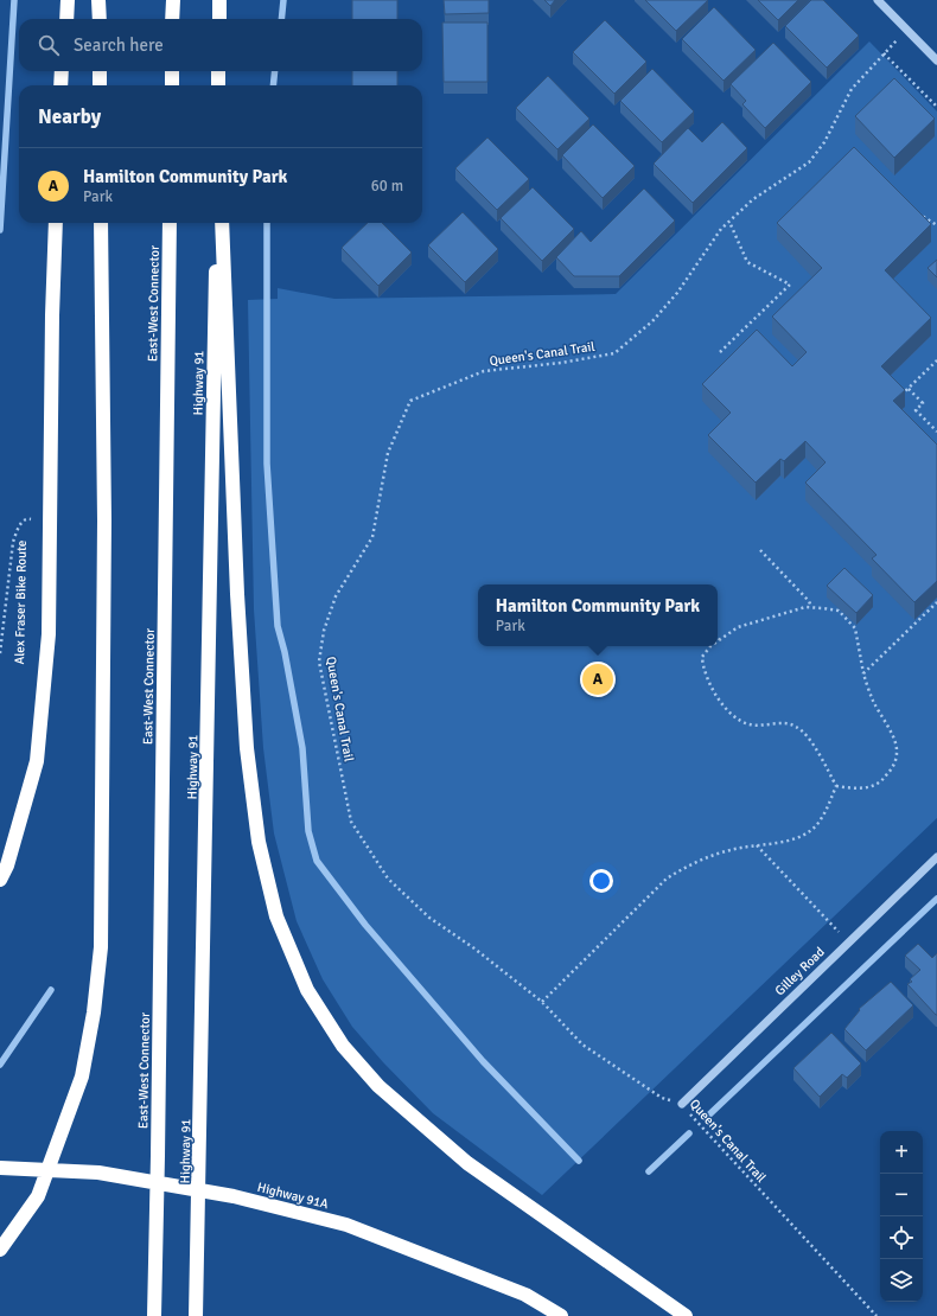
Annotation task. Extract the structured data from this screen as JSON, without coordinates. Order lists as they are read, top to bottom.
{
  "streets": {
    "highway": ["East-West Connector", "Highway 91", "Highway 91A"],
    "street": ["Gilley Road"],
    "path": ["Queen's Canal Trail", "Alex Fraser Bike Route"]
  },
  "crossings": [
    ["East-West Connector", "Highway 91"],
    ["Queen's Canal Trail", "Gilley Road"]
  ],
  "page": {
    "search": "Search here",
    "heading": "Nearby",
    "list": [
      {
        "mark": "A",
        "name": "Hamilton Community Park",
        "note": "Park",
        "value": "60 m"
      }
    ],
    "popup": ["Hamilton Community Park", "Park"],
    "pins": "A",
    "map_buttons": ["+", "−"]
  }
}
